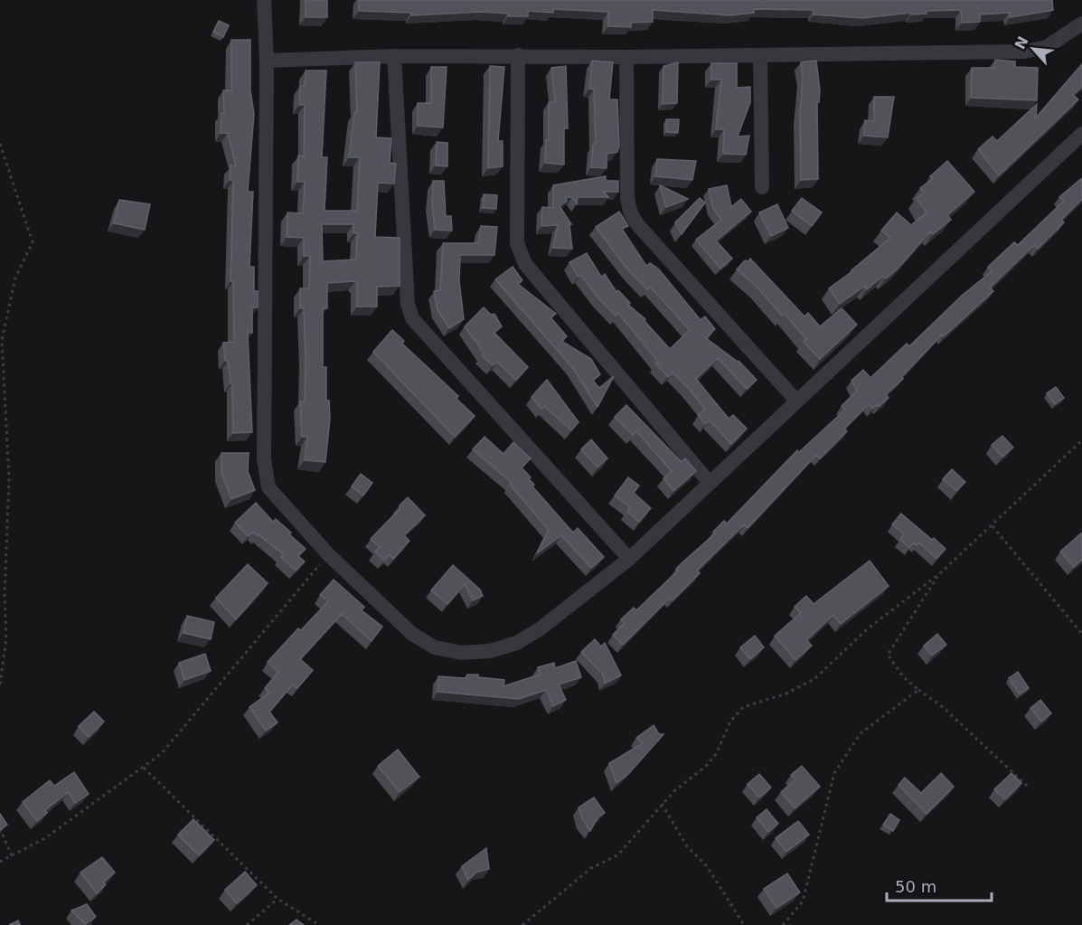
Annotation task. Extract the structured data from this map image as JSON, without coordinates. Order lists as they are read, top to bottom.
{
  "scale_bar": "50 m",
  "north": "top left"
}
